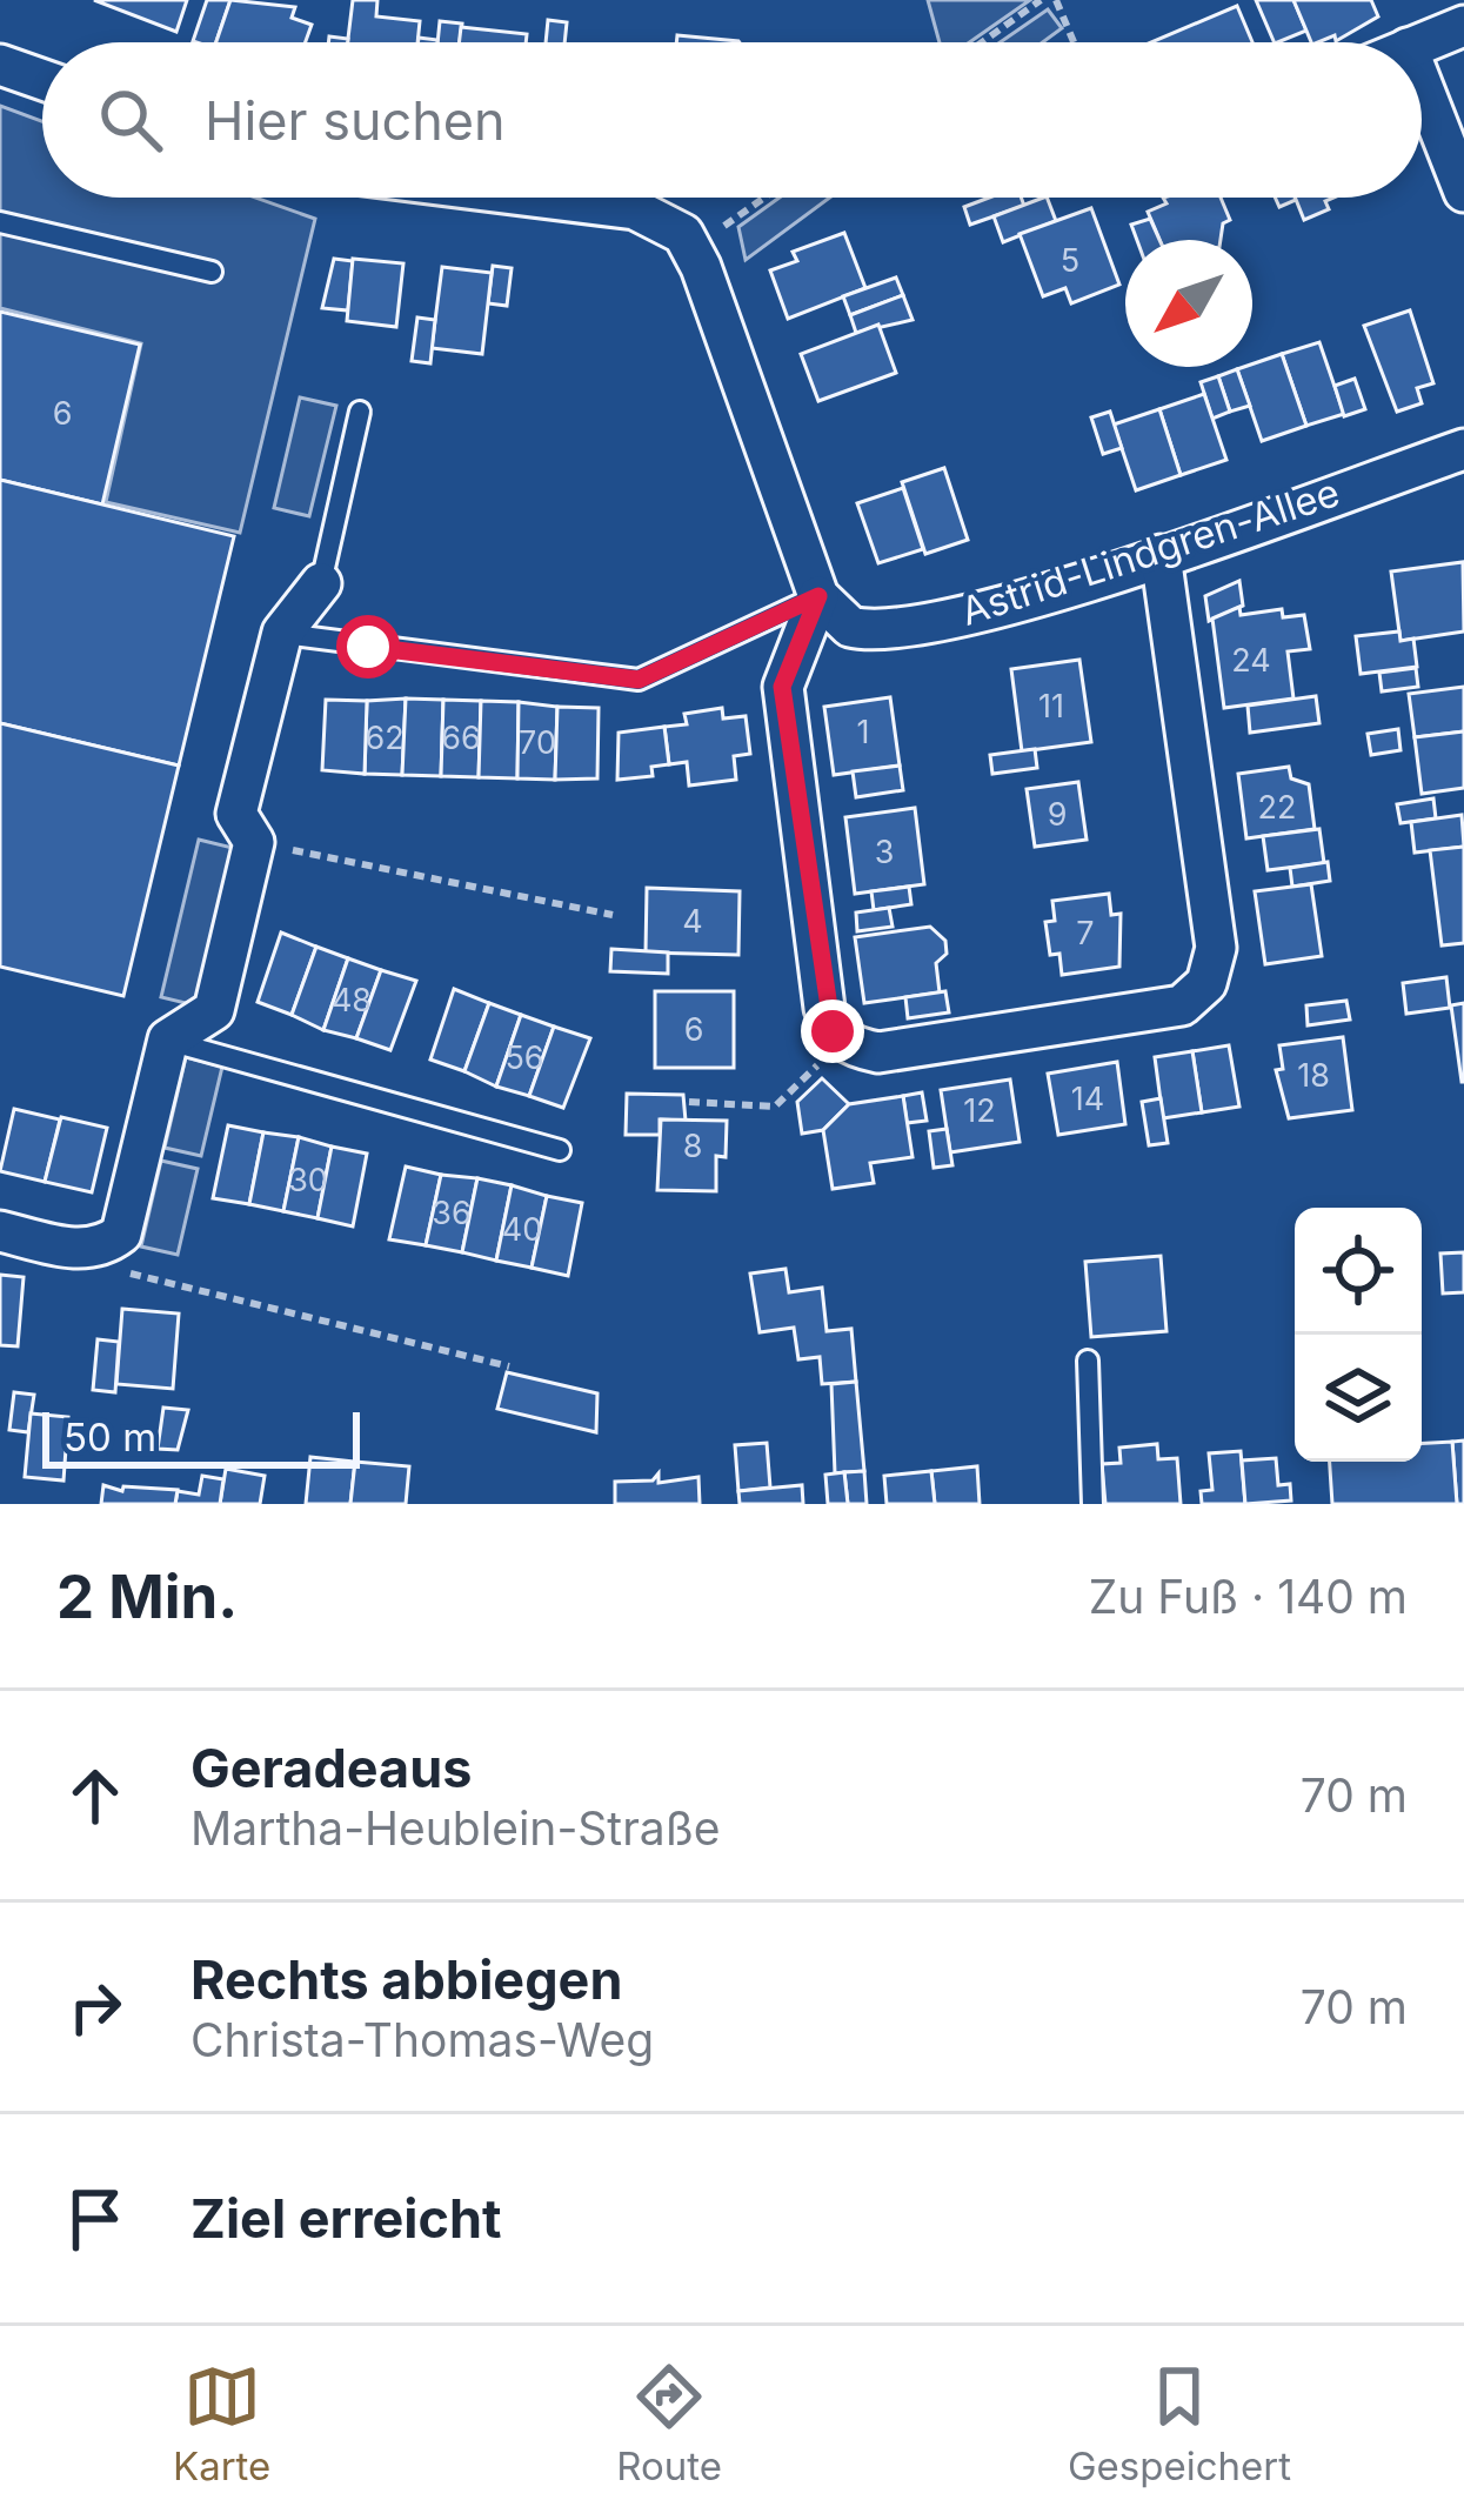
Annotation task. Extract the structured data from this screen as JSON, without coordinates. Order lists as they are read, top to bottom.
{
  "streets": {
    "street": ["Astrid-Lindgren-Allee"]
  },
  "house_numbers": [
    "5",
    "6",
    "24",
    "11",
    "1",
    "62",
    "66",
    "70",
    "22",
    "9",
    "3",
    "4",
    "7",
    "48",
    "6",
    "56",
    "18",
    "14",
    "12",
    "8",
    "30",
    "36",
    "40"
  ],
  "scale_bar": "50 m",
  "north": "bottom left",
  "page": {
    "search": "Hier suchen",
    "scale": "50 m",
    "heading": ["2 Min.", "Zu Fuß · 140 m"],
    "list": [
      ["Geradeaus", "Martha-Heublein-Straße", "70 m"],
      ["Rechts abbiegen", "Christa-Thomas-Weg", "70 m"],
      "Ziel erreicht"
    ],
    "nav": ["Karte", "Route", "Gespeichert"]
  }
}
